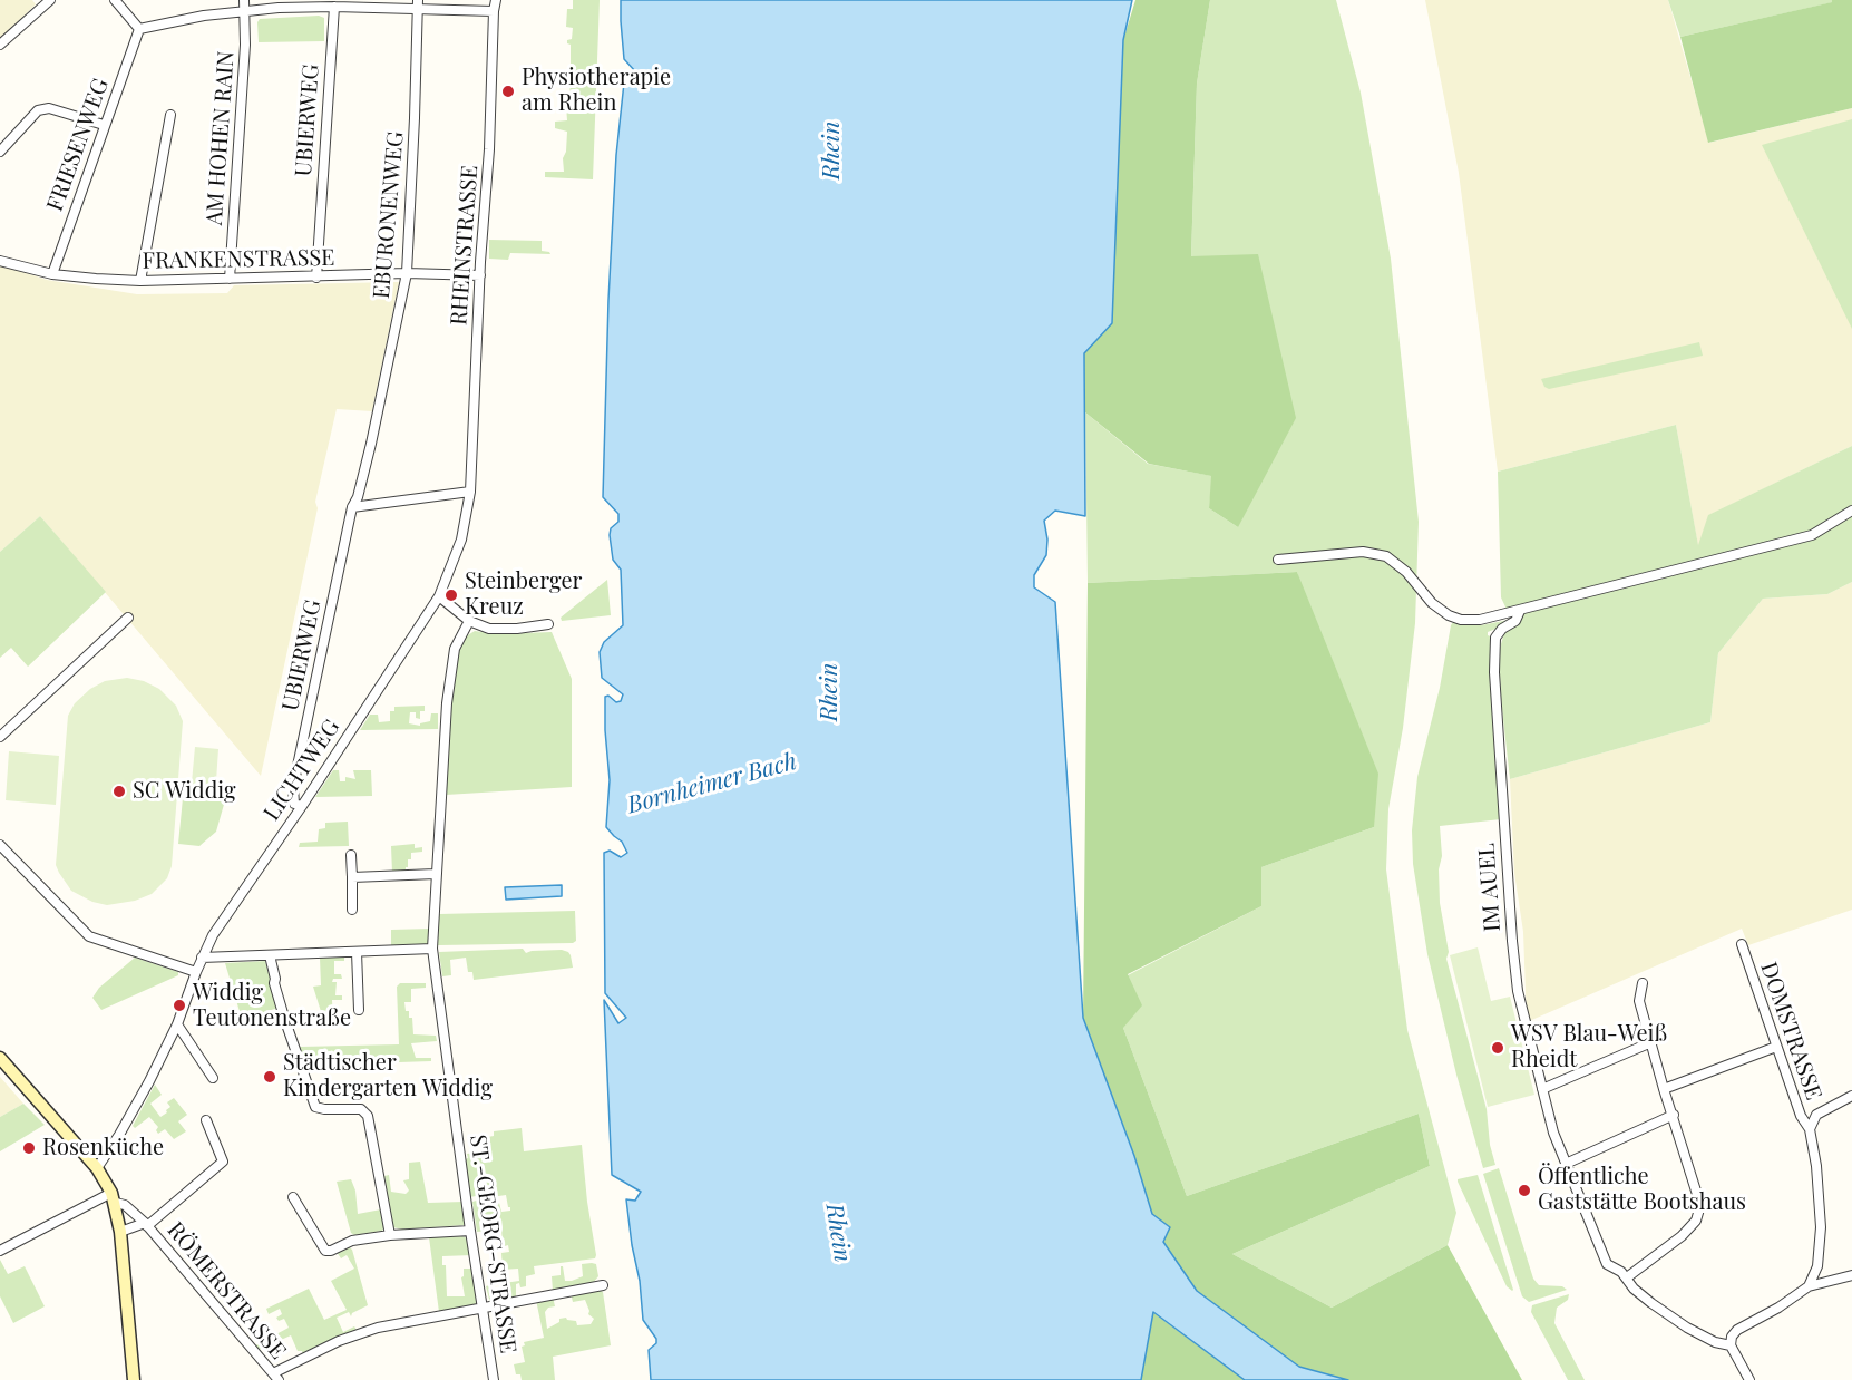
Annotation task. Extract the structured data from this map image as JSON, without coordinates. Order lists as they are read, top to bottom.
{
  "streets": {
    "street": [
      "UBIERWEG",
      "AM HOHEN RAIN",
      "FRIESENWEG",
      "EBURONENWEG",
      "RHEINSTRASSE",
      "FRANKENSTRASSE",
      "LICHTWEG",
      "IM AUEL",
      "DOMSTRASSE",
      "ST.-GEORG-STRASSE",
      "RÖMERSTRASSE"
    ]
  },
  "crossings": [
    ["UBIERWEG", "EBURONENWEG"],
    ["UBIERWEG", "FRANKENSTRASSE"],
    ["UBIERWEG", "LICHTWEG"],
    ["AM HOHEN RAIN", "FRANKENSTRASSE"],
    ["FRIESENWEG", "FRANKENSTRASSE"],
    ["EBURONENWEG", "FRANKENSTRASSE"],
    ["RHEINSTRASSE", "FRANKENSTRASSE"],
    ["RHEINSTRASSE", "LICHTWEG"]
  ],
  "water": ["Rhein", "Bornheimer Bach"],
  "places": [
    "Physiotherapie am Rhein",
    "Steinberger Kreuz",
    "SC Widdig",
    "Widdig Teutonenstraße",
    "WSV Blau-Weiß Rheidt",
    "Städtischer Kindergarten Widdig",
    "Rosenküche",
    "Öffentliche Gaststätte Bootshaus"
  ]
}
